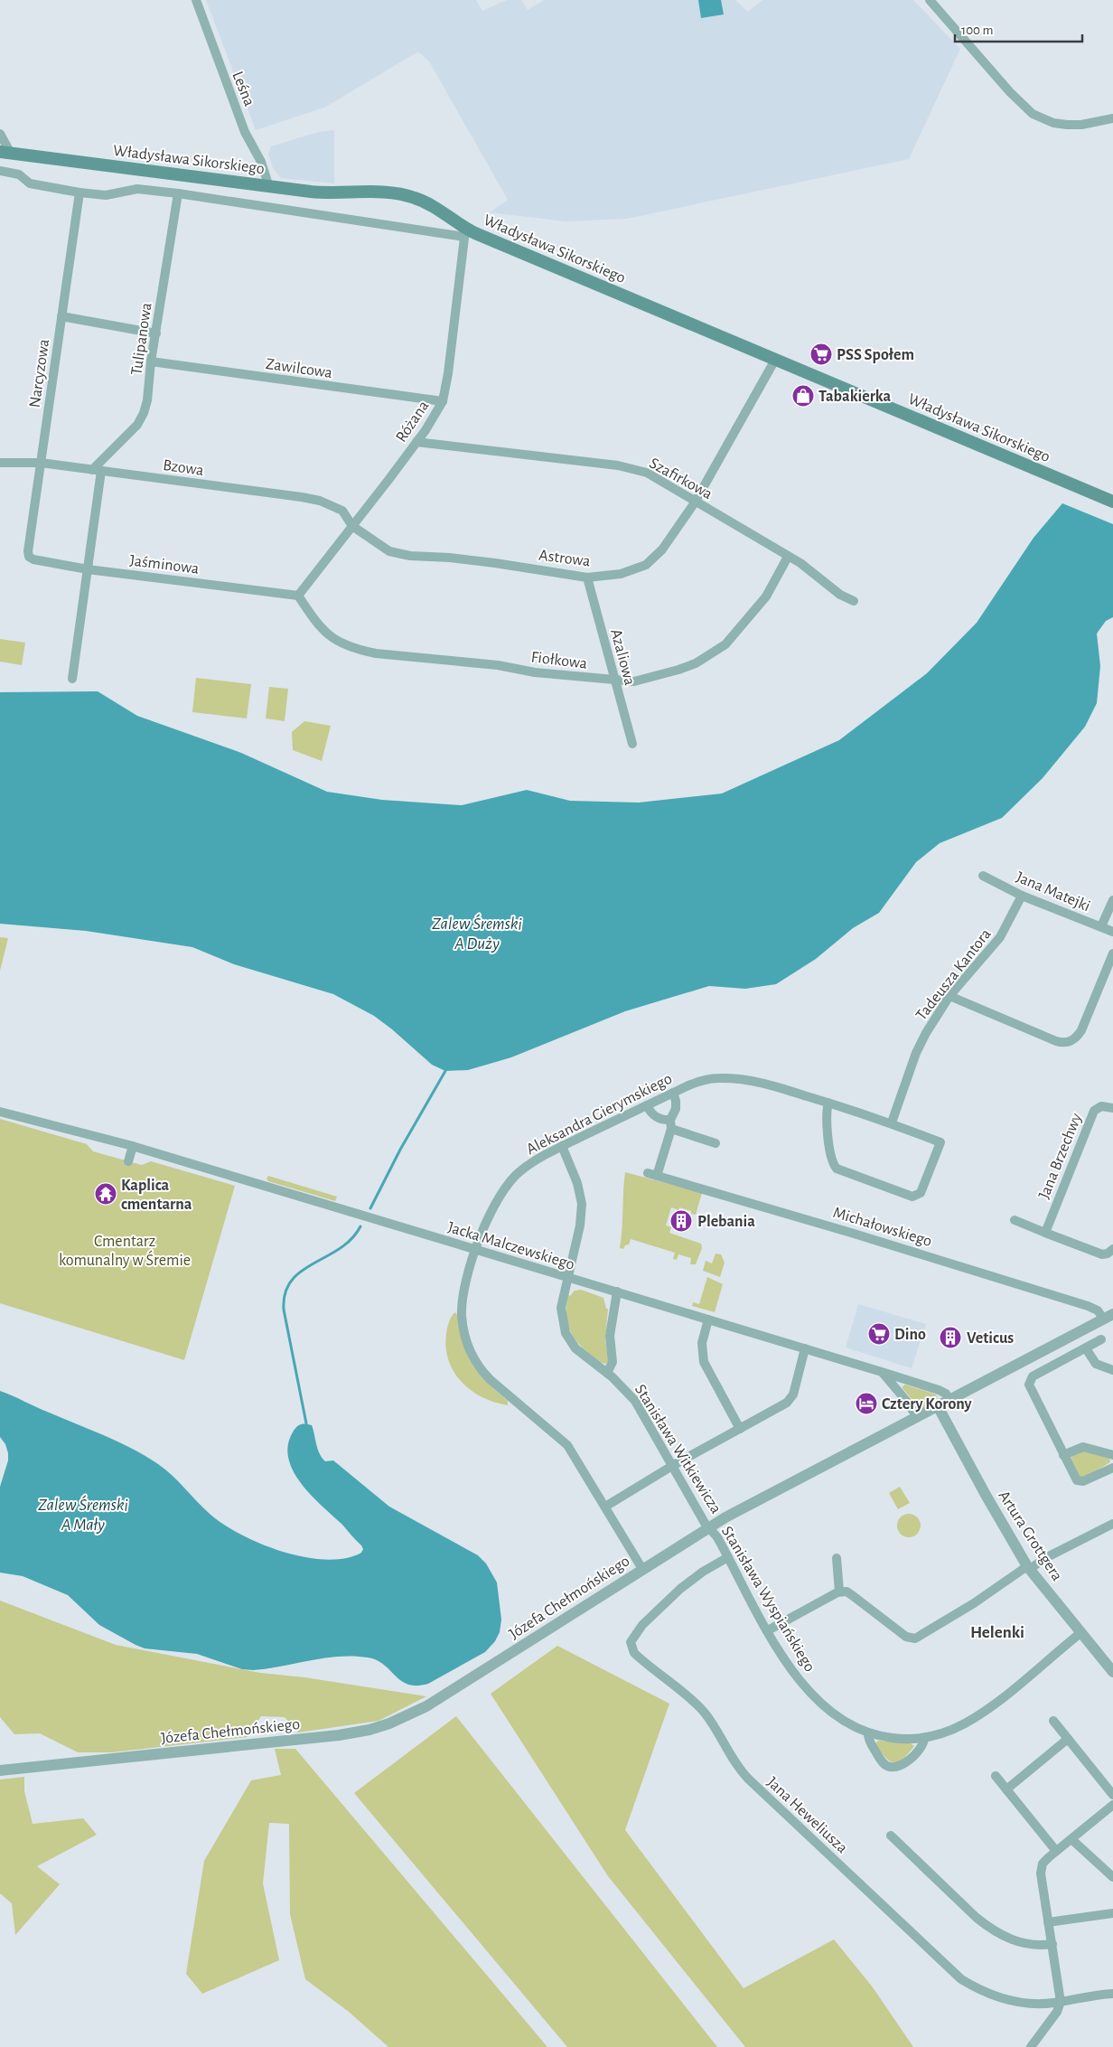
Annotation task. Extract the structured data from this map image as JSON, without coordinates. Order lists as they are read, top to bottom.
{
  "streets": {
    "main road": ["Władysława Sikorskiego"],
    "street": [
      "Leśna",
      "Tulipanowa",
      "Zawilcowa",
      "Narcyzowa",
      "Różana",
      "Bzowa",
      "Szafirkowa",
      "Astrowa",
      "Jaśminowa",
      "Azaliowa",
      "Fiołkowa",
      "Jana Matejki",
      "Tadeusza Kantora",
      "Aleksandra Gierymskiego",
      "Jana Brzechwy",
      "Michałowskiego",
      "Jacka Malczewskiego",
      "Stanisława Witkiewicza",
      "Artura Grottgera",
      "Józefa Chełmońskiego",
      "Stanisława Wyspiańskiego",
      "Jana Heweliusza"
    ]
  },
  "crossings": [
    ["Leśna", "Władysława Sikorskiego"],
    ["Władysława Sikorskiego", "Tulipanowa"],
    ["Władysława Sikorskiego", "Narcyzowa"],
    ["Władysława Sikorskiego", "Różana"],
    ["Władysława Sikorskiego", "Astrowa"],
    ["Tulipanowa", "Zawilcowa"],
    ["Tulipanowa", "Bzowa"],
    ["Zawilcowa", "Różana"],
    ["Narcyzowa", "Bzowa"],
    ["Narcyzowa", "Jaśminowa"],
    ["Różana", "Bzowa"],
    ["Różana", "Szafirkowa"],
    ["Różana", "Astrowa"],
    ["Różana", "Jaśminowa"],
    ["Różana", "Fiołkowa"],
    ["Bzowa", "Astrowa"],
    ["Szafirkowa", "Astrowa"],
    ["Szafirkowa", "Fiołkowa"],
    ["Astrowa", "Azaliowa"],
    ["Jaśminowa", "Fiołkowa"],
    ["Azaliowa", "Fiołkowa"],
    ["Jana Matejki", "Tadeusza Kantora"],
    ["Tadeusza Kantora", "Aleksandra Gierymskiego"],
    ["Aleksandra Gierymskiego", "Jacka Malczewskiego"],
    ["Aleksandra Gierymskiego", "Stanisława Witkiewicza"],
    ["Aleksandra Gierymskiego", "Józefa Chełmońskiego"],
    ["Michałowskiego", "Józefa Chełmońskiego"],
    ["Jacka Malczewskiego", "Stanisława Witkiewicza"],
    ["Jacka Malczewskiego", "Józefa Chełmońskiego"],
    ["Stanisława Witkiewicza", "Józefa Chełmońskiego"],
    ["Stanisława Witkiewicza", "Stanisława Wyspiańskiego"],
    ["Artura Grottgera", "Józefa Chełmońskiego"],
    ["Artura Grottgera", "Stanisława Wyspiańskiego"],
    ["Józefa Chełmońskiego", "Stanisława Wyspiańskiego"],
    ["Stanisława Wyspiańskiego", "Jana Heweliusza"]
  ],
  "districts": ["Helenki"],
  "water": ["Zalew Śremski A Duży", "Zalew Śremski A Mały"],
  "parks": ["Cmentarz komunalny w Śremie"],
  "places": {
    "supermarket": ["PSS Społem", "Dino"],
    "shop": ["Tabakierka"],
    "temple": ["Kaplica cmentarna"],
    "building": ["Plebania", "Veticus"],
    "hotel": ["Cztery Korony"]
  },
  "scale_bar": "100 m"
}
